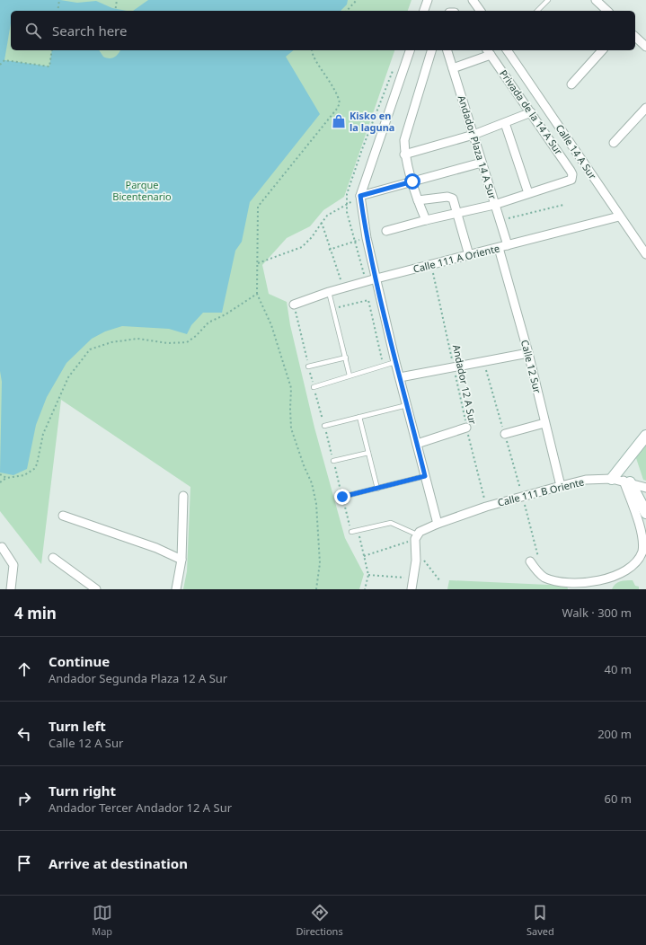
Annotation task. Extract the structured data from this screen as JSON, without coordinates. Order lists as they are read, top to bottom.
{
  "streets": {
    "street": [
      "Privada de la 14 A Sur",
      "Andador Plaza 14 A Sur",
      "Calle 14 A Sur",
      "Calle 111 A Oriente",
      "Calle 12 Sur",
      "Calle 111 B Oriente"
    ],
    "path": ["Andador 12 A Sur"]
  },
  "crossings": [
    ["Andador Plaza 14 A Sur", "Calle 111 A Oriente"],
    ["Calle 14 A Sur", "Calle 111 A Oriente"],
    ["Calle 111 A Oriente", "Calle 12 Sur"],
    ["Calle 111 A Oriente", "Andador 12 A Sur"],
    ["Calle 12 Sur", "Calle 111 B Oriente"],
    ["Andador 12 A Sur", "Calle 111 B Oriente"]
  ],
  "parks": ["Parque Bicentenario"],
  "places": {
    "shop": ["Kisko en la laguna"]
  },
  "page": {
    "search": "Search here",
    "heading": ["4 min", "Walk · 300 m"],
    "list": [
      ["Continue", "Andador Segunda Plaza 12 A Sur", "40 m"],
      ["Turn left", "Calle 12 A Sur", "200 m"],
      ["Turn right", "Andador Tercer Andador 12 A Sur", "60 m"],
      "Arrive at destination"
    ],
    "nav": ["Map", "Directions", "Saved"]
  }
}
